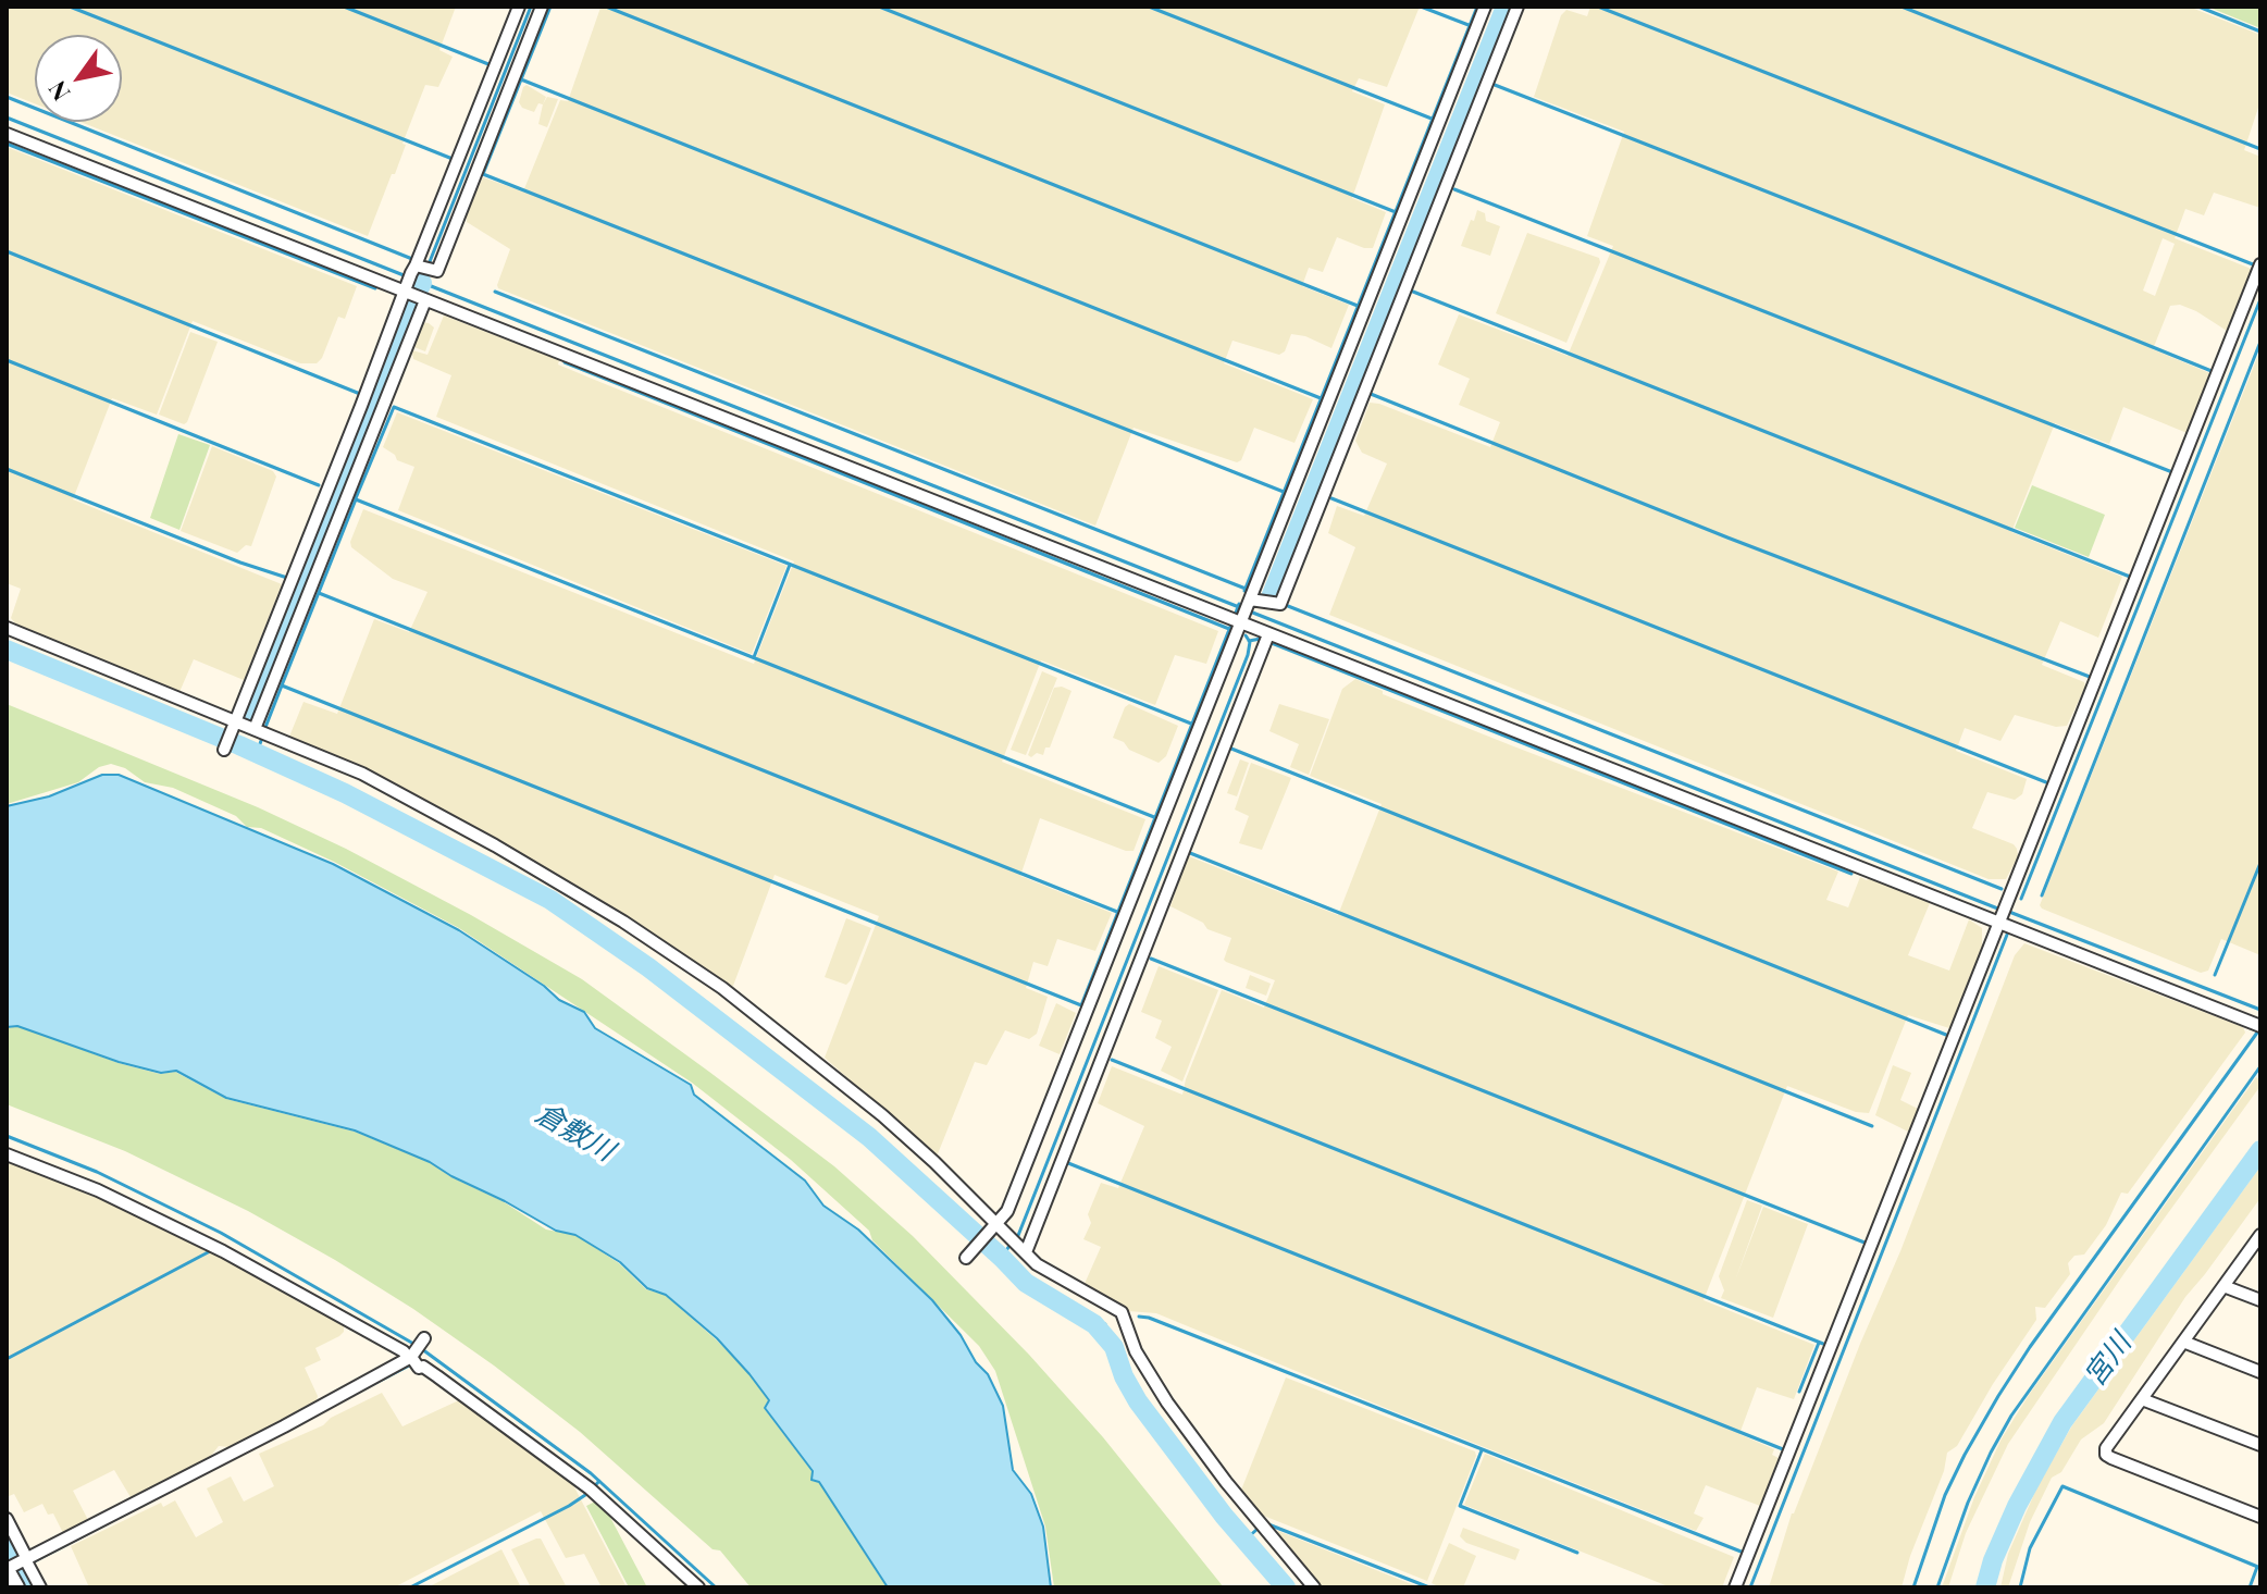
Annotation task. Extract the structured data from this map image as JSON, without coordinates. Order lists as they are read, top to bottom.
{
  "water": ["倉敷川", "宮川"],
  "north": "bottom left"
}
